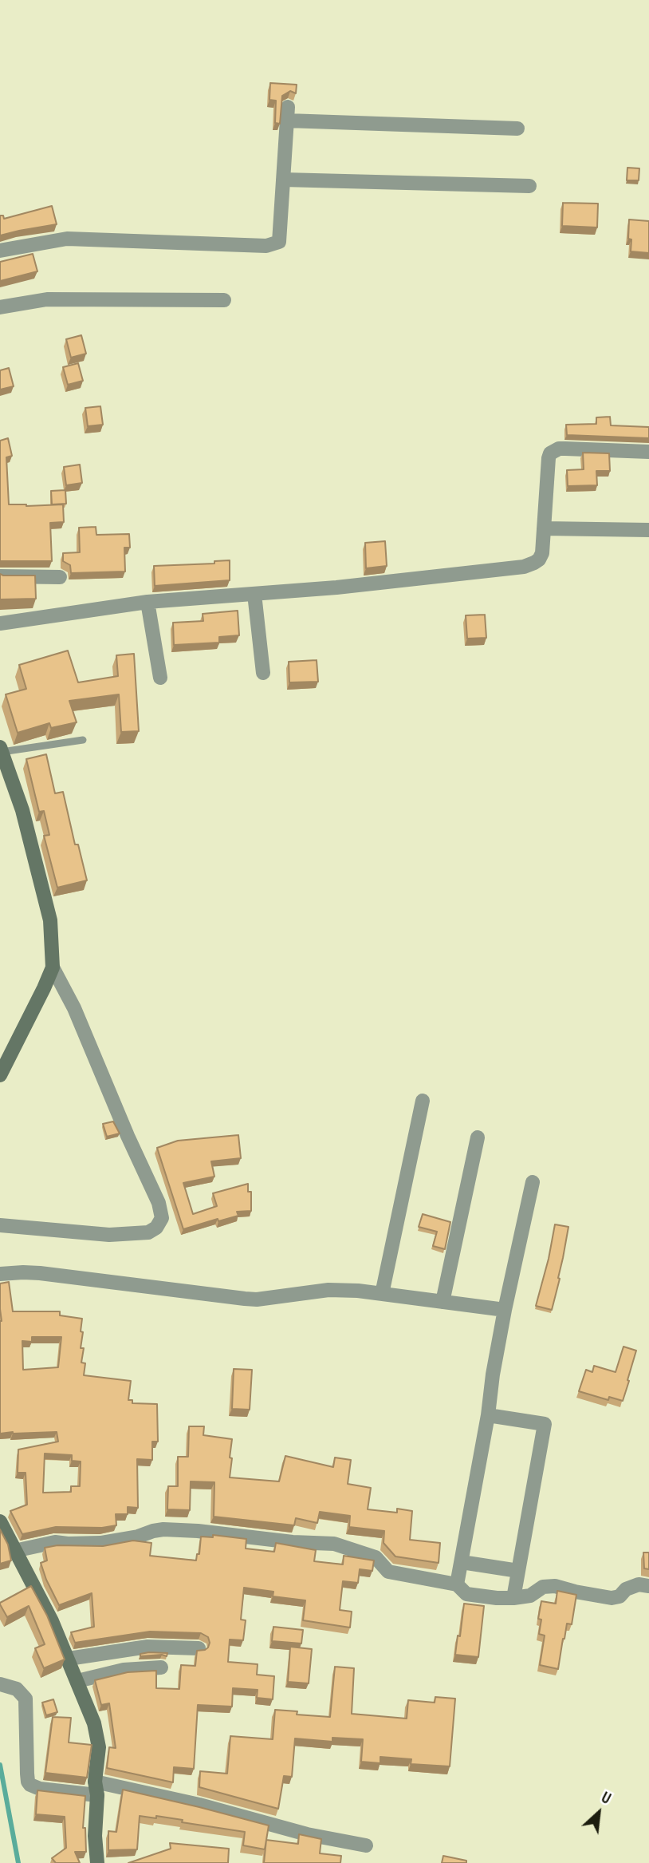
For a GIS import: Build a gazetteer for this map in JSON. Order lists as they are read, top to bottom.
{
  "north": "top right"
}
